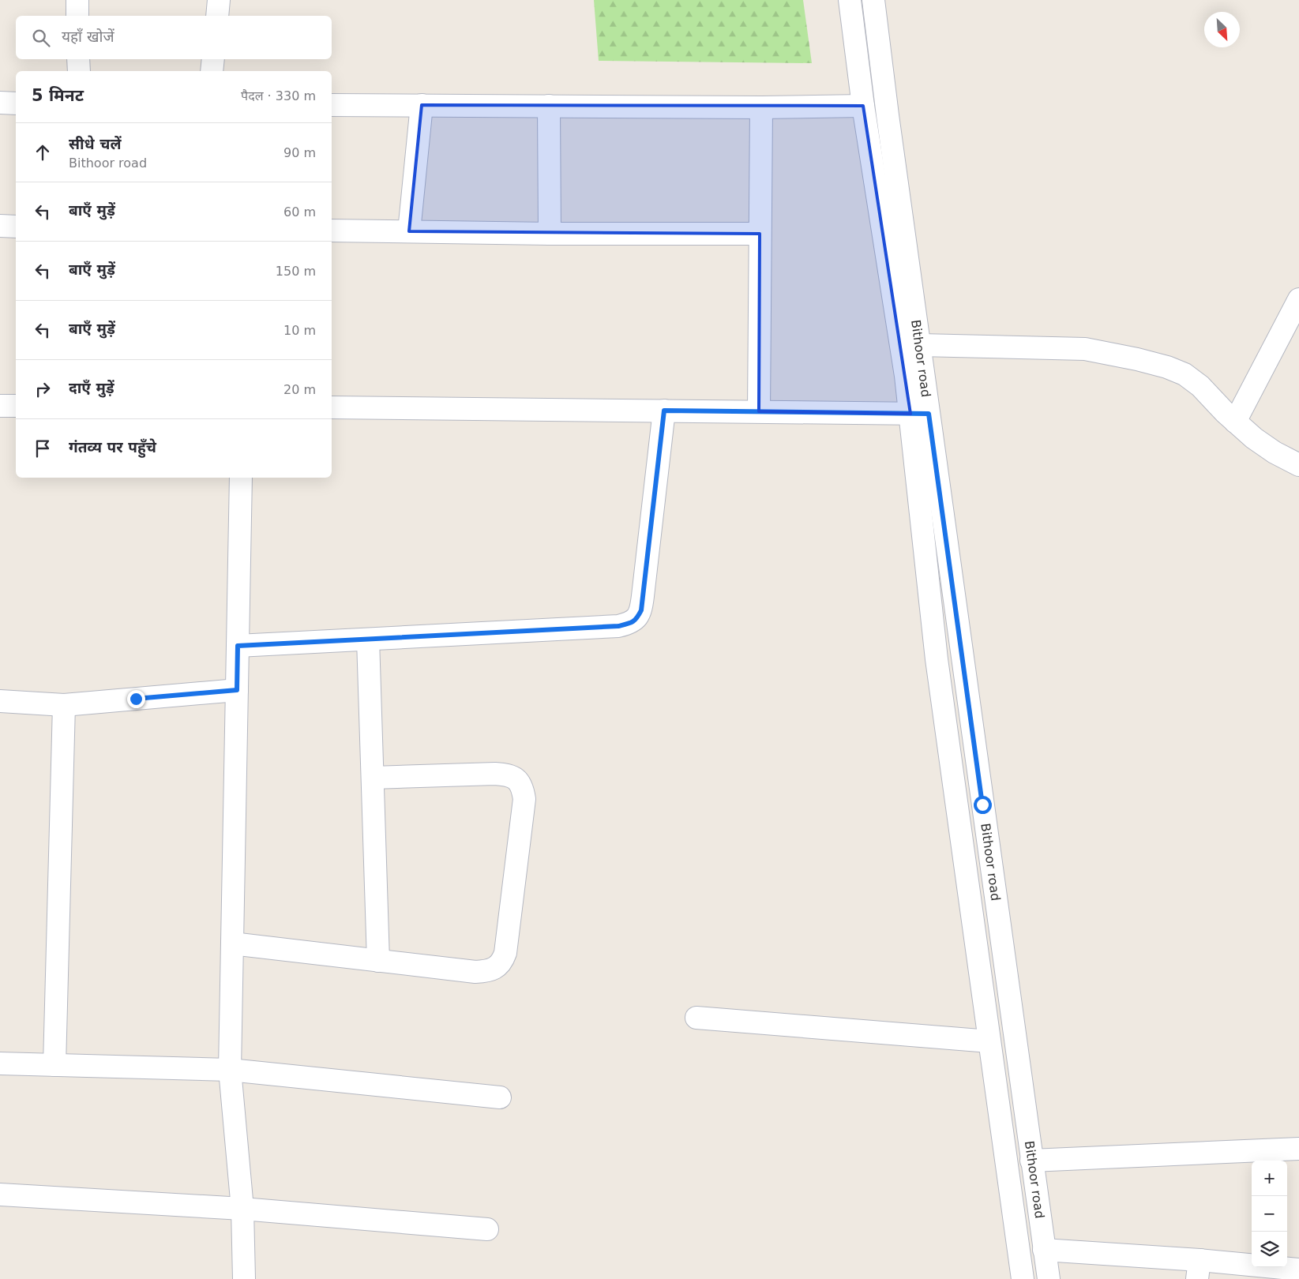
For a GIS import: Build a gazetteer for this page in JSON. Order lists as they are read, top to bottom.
{
  "streets": {
    "street": ["Bithoor road"]
  },
  "north": "bottom right",
  "page": {
    "search": "यहाँ खोजें",
    "heading": ["5 मिनट", "पैदल · 330 m"],
    "list": [
      ["सीधे चलें", "Bithoor road", "90 m"],
      ["बाएँ मुड़ें", "60 m"],
      ["बाएँ मुड़ें", "150 m"],
      ["बाएँ मुड़ें", "10 m"],
      ["दाएँ मुड़ें", "20 m"],
      "गंतव्य पर पहुँचे"
    ],
    "map_buttons": ["+", "−"]
  }
}
